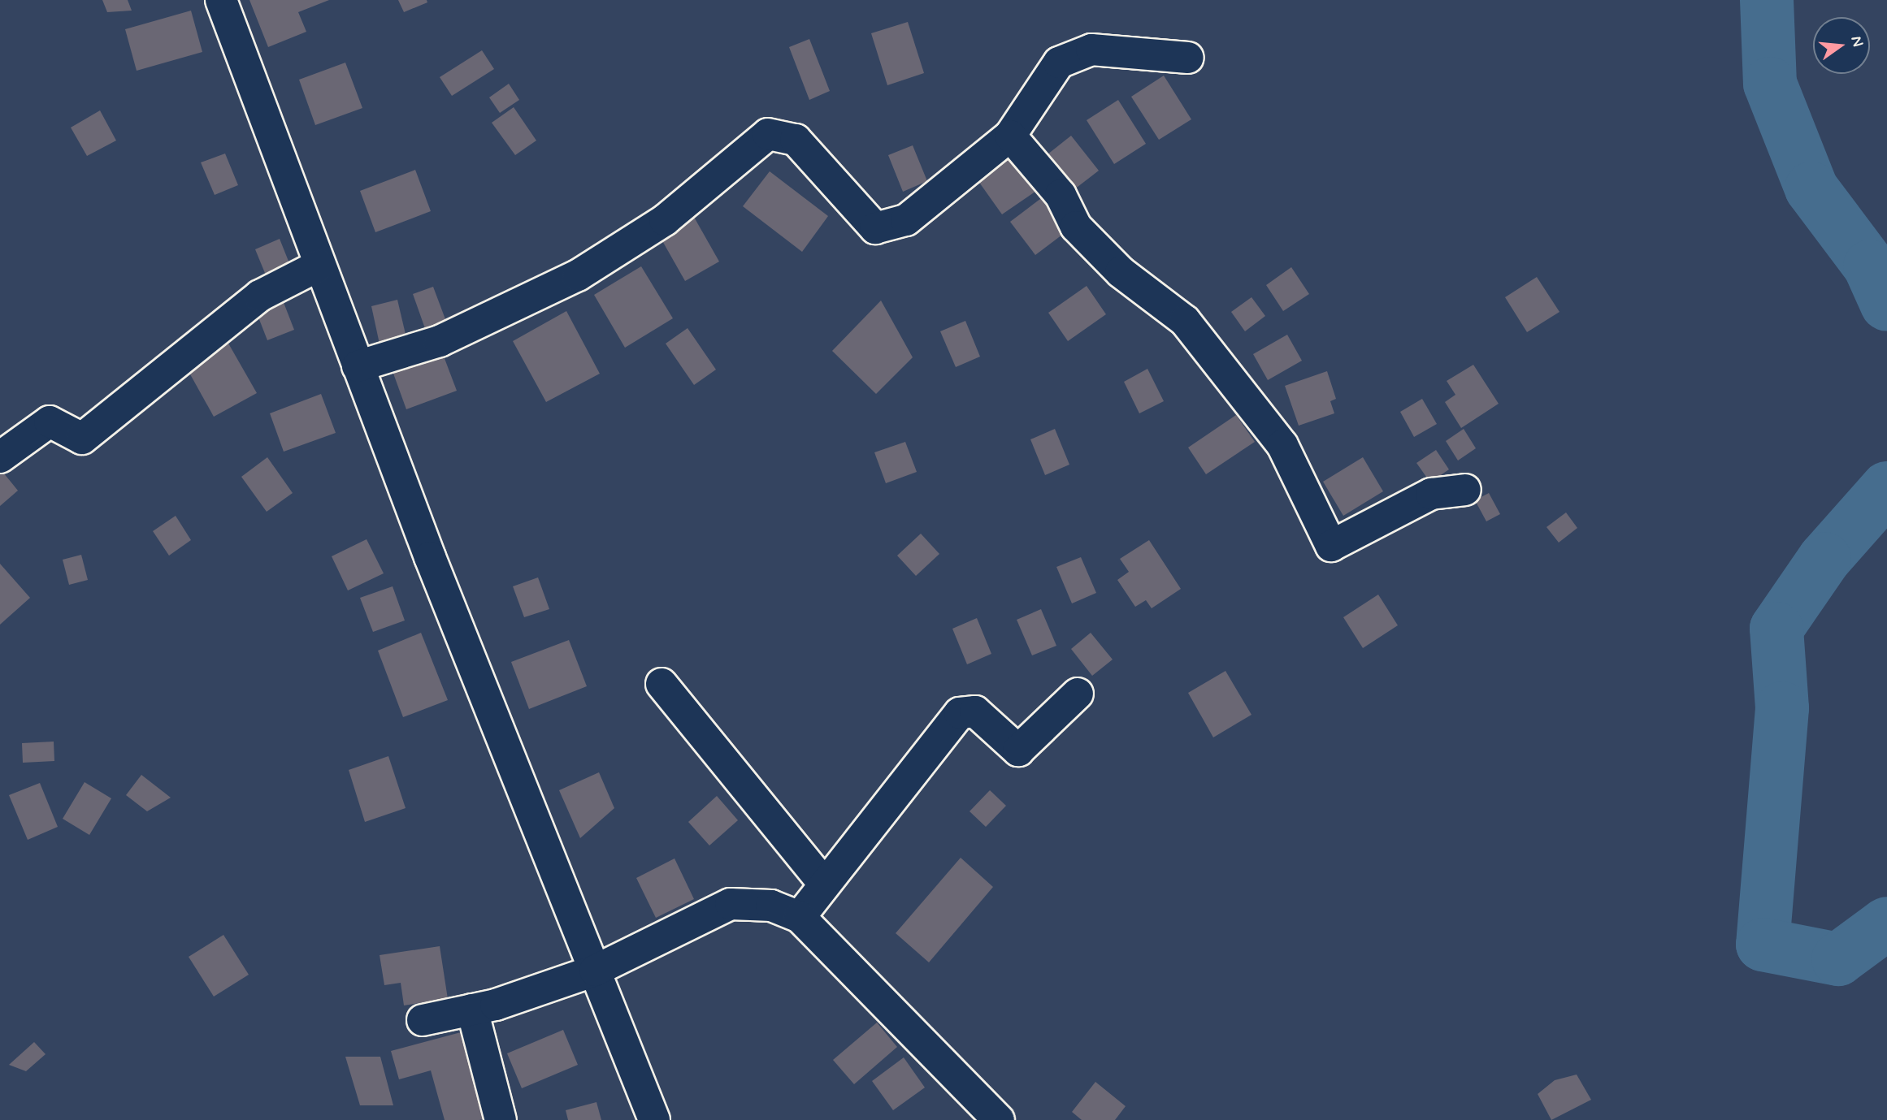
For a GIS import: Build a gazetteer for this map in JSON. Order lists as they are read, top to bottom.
{
  "north": "right"
}
